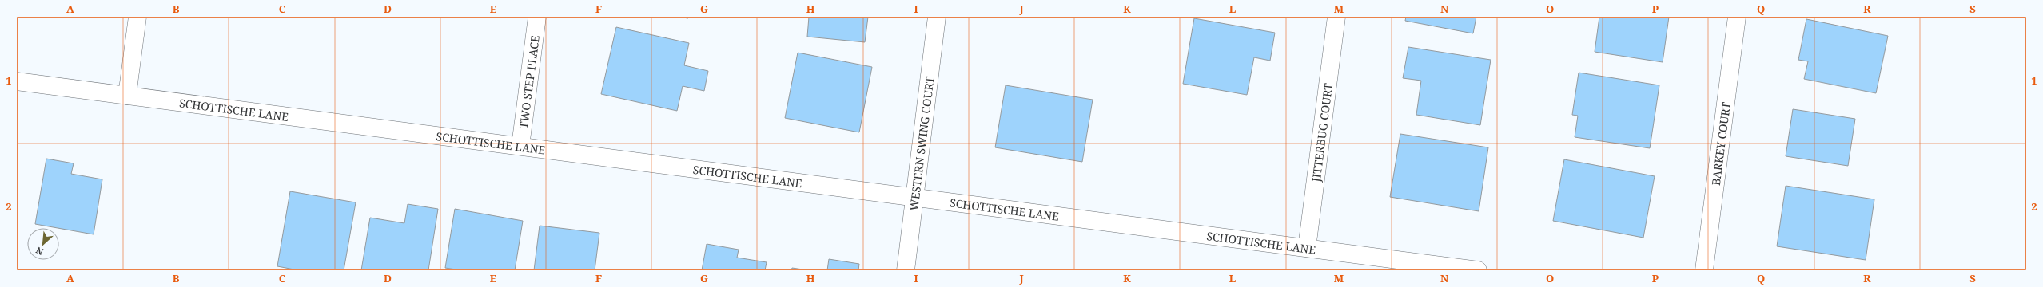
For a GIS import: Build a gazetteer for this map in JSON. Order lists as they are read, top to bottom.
{
  "streets": {
    "street": [
      "TWO STEP PLACE",
      "SCHOTTISCHE LANE",
      "JITTERBUG COURT",
      "WESTERN SWING COURT",
      "BARKEY COURT"
    ]
  },
  "crossings": [
    ["TWO STEP PLACE", "SCHOTTISCHE LANE"],
    ["SCHOTTISCHE LANE", "JITTERBUG COURT"],
    ["SCHOTTISCHE LANE", "WESTERN SWING COURT"]
  ],
  "north": "bottom left",
  "grid": {
    "columns": [
      "A",
      "B",
      "C",
      "D",
      "E",
      "F",
      "G",
      "H",
      "I",
      "J",
      "K",
      "L",
      "M",
      "N",
      "O",
      "P",
      "Q",
      "R",
      "S"
    ],
    "rows": ["1", "2"]
  }
}
